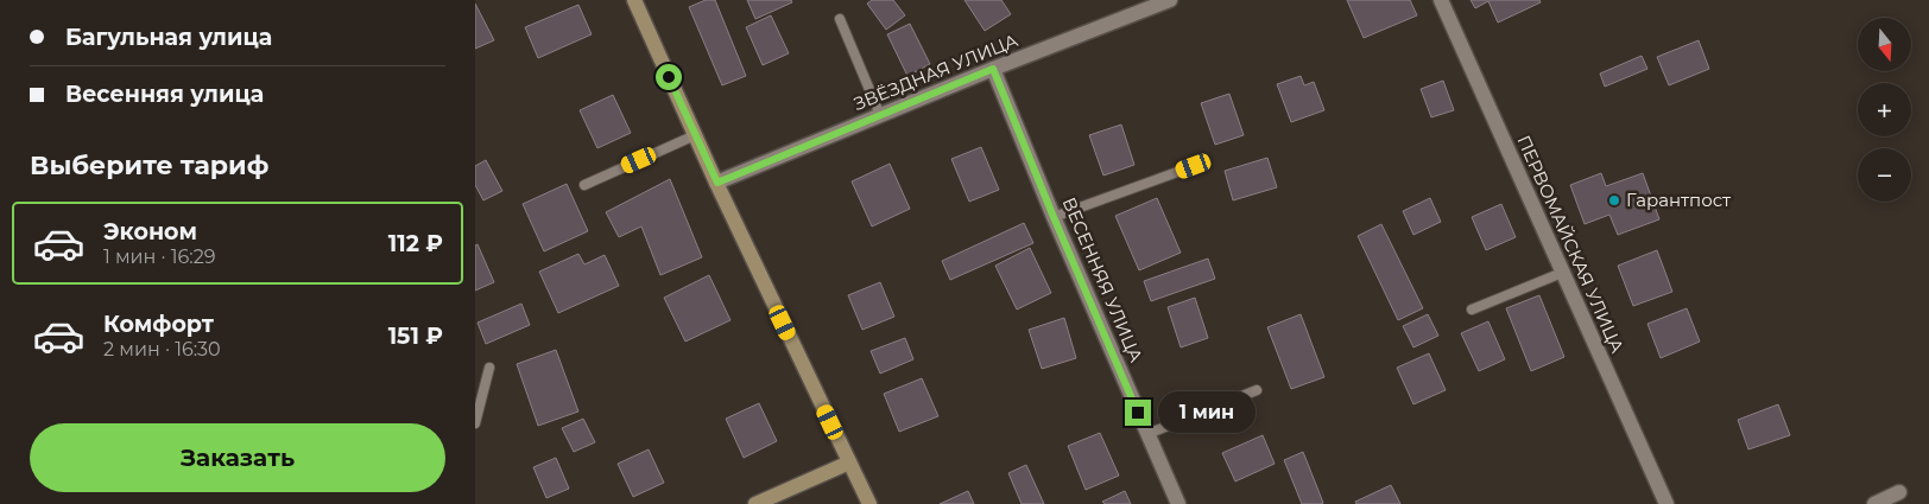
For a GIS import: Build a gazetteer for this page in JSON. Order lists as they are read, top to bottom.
{
  "streets": {
    "street": ["ЗВЁЗДНАЯ УЛИЦА", "ПЕРВОМАЙСКАЯ УЛИЦА", "ВЕСЕННЯЯ УЛИЦА"]
  },
  "crossings": [
    ["ЗВЁЗДНАЯ УЛИЦА", "ВЕСЕННЯЯ УЛИЦА"]
  ],
  "places": ["Гарантпост"],
  "north": "bottom",
  "page": {
    "banner": ["Багульная улица", "Весенняя улица"],
    "map_buttons": ["+", "−"],
    "heading": "Выберите тариф",
    "list": [
      {
        "name": "Эконом",
        "note": "1 мин · 16:29",
        "value": "112 ₽"
      },
      {
        "name": "Комфорт",
        "note": "2 мин · 16:30",
        "value": "151 ₽"
      }
    ],
    "bubble": "1 мин",
    "buttons": "Заказать"
  }
}
